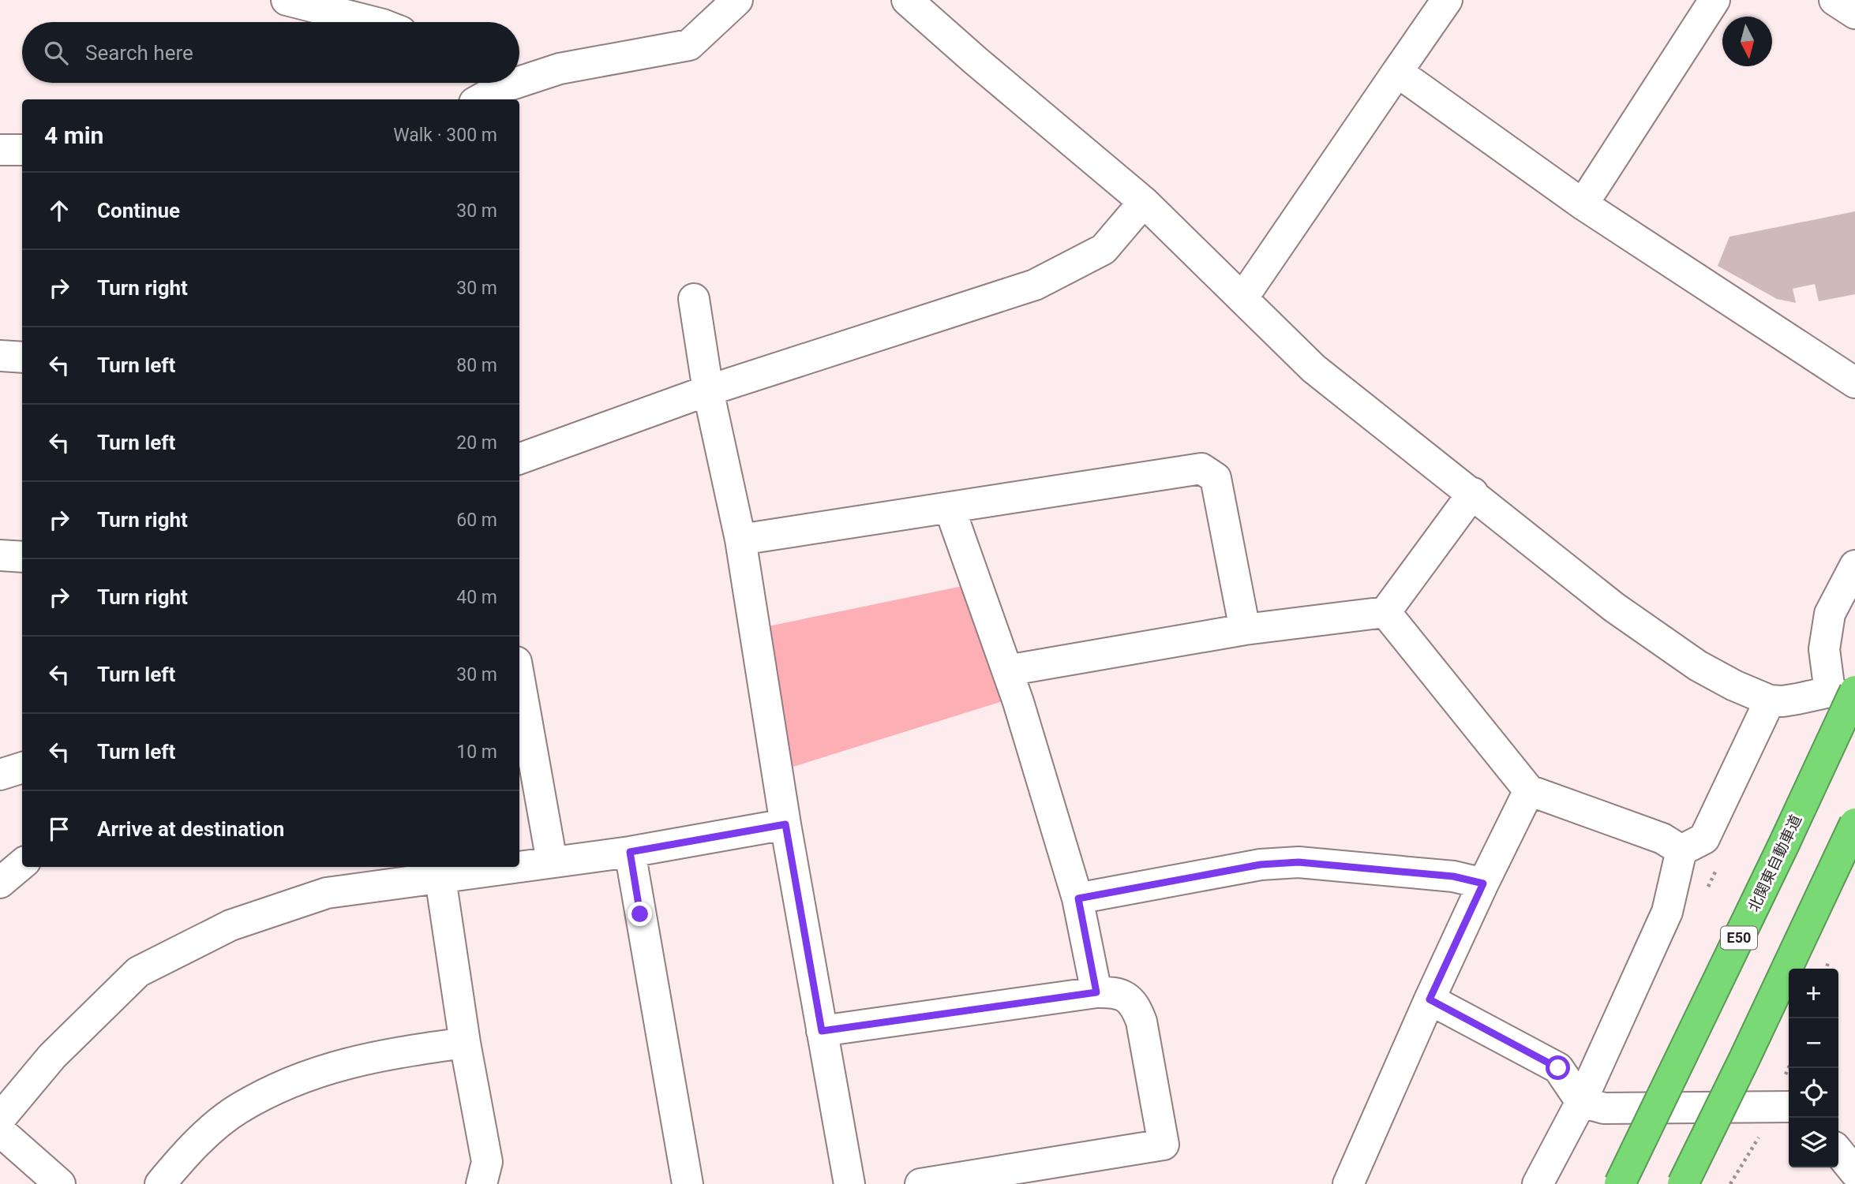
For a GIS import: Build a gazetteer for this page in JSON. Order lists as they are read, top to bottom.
{
  "streets": {
    "highway": ["北関東自動車道", "E50"]
  },
  "north": "bottom",
  "page": {
    "search": "Search here",
    "heading": ["4 min", "Walk · 300 m"],
    "list": [
      ["Continue", "30 m"],
      ["Turn right", "30 m"],
      ["Turn left", "80 m"],
      ["Turn left", "20 m"],
      ["Turn right", "60 m"],
      ["Turn right", "40 m"],
      ["Turn left", "30 m"],
      ["Turn left", "10 m"],
      "Arrive at destination"
    ],
    "map_buttons": ["+", "−"]
  }
}
